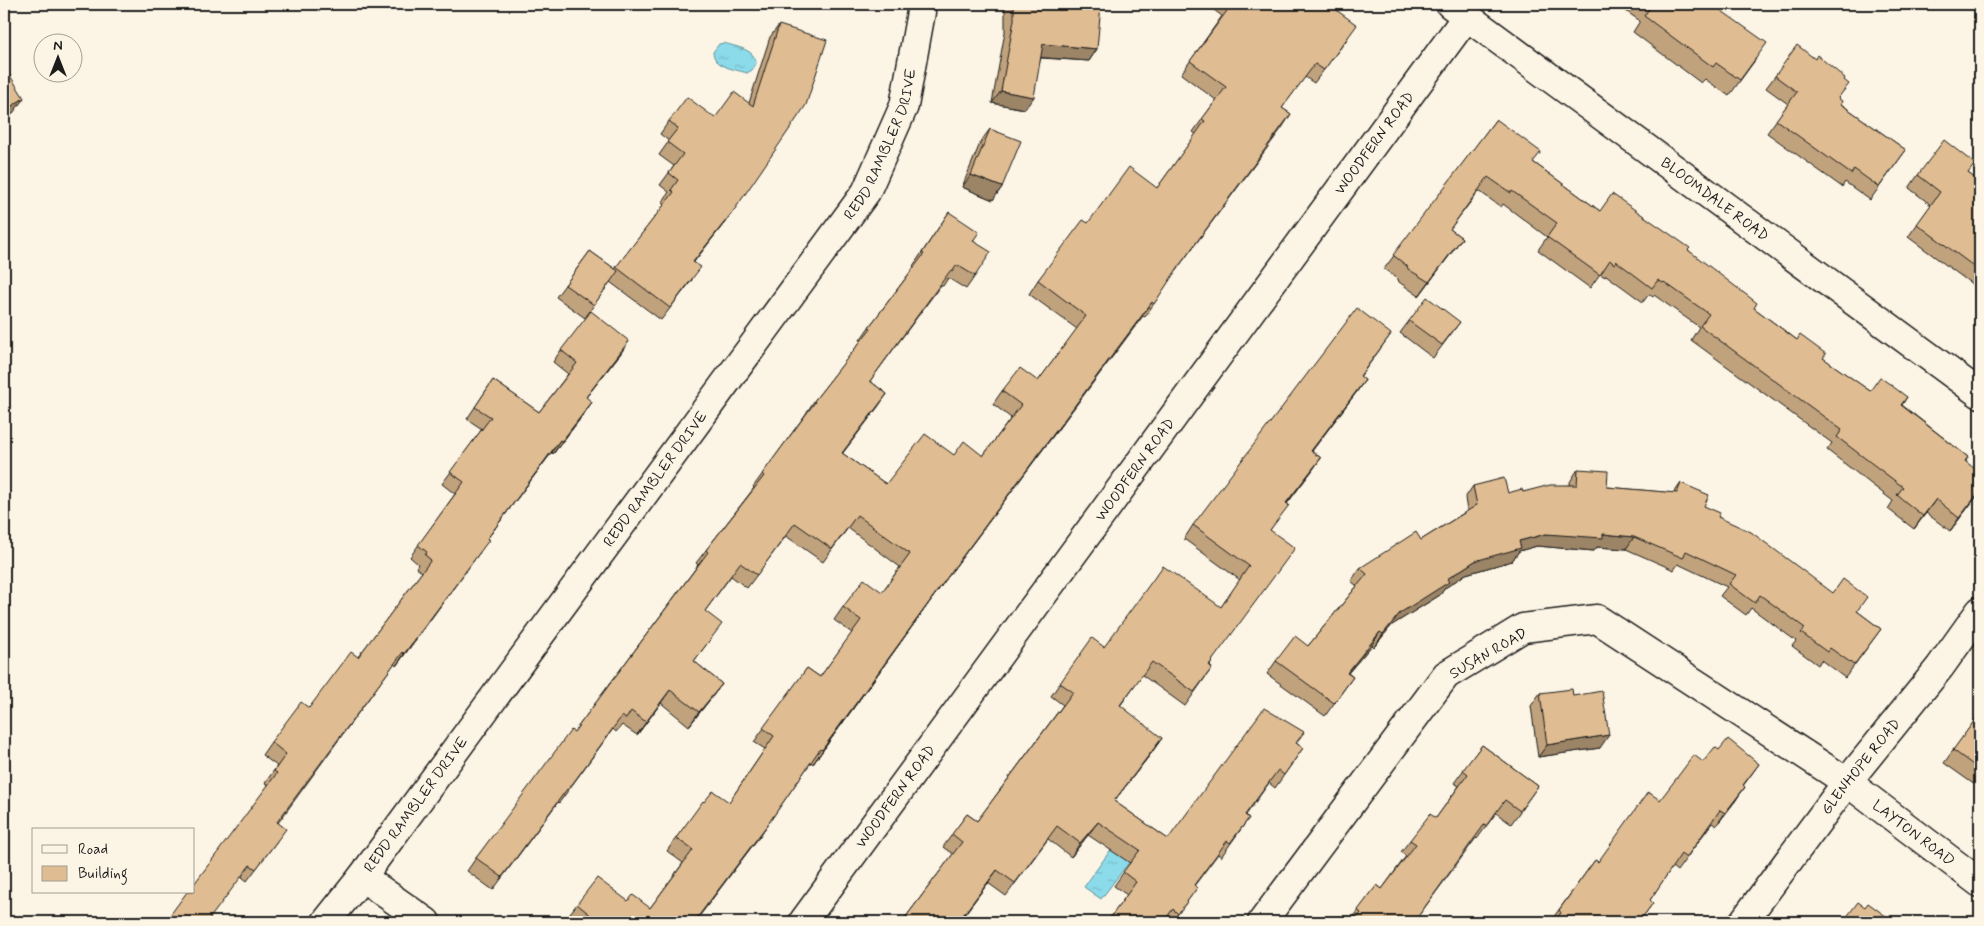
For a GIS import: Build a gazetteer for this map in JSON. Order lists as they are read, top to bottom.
{
  "streets": {
    "street": [
      "REDD RAMBLER DRIVE",
      "WOODFERN ROAD",
      "BLOOMDALE ROAD",
      "SUSAN ROAD",
      "GLENHOPE ROAD",
      "LAYTON ROAD"
    ]
  },
  "crossings": [
    ["WOODFERN ROAD", "BLOOMDALE ROAD"],
    ["SUSAN ROAD", "GLENHOPE ROAD"],
    ["SUSAN ROAD", "LAYTON ROAD"],
    ["GLENHOPE ROAD", "LAYTON ROAD"]
  ],
  "legend": ["Road", "Building"],
  "north": "top"
}
